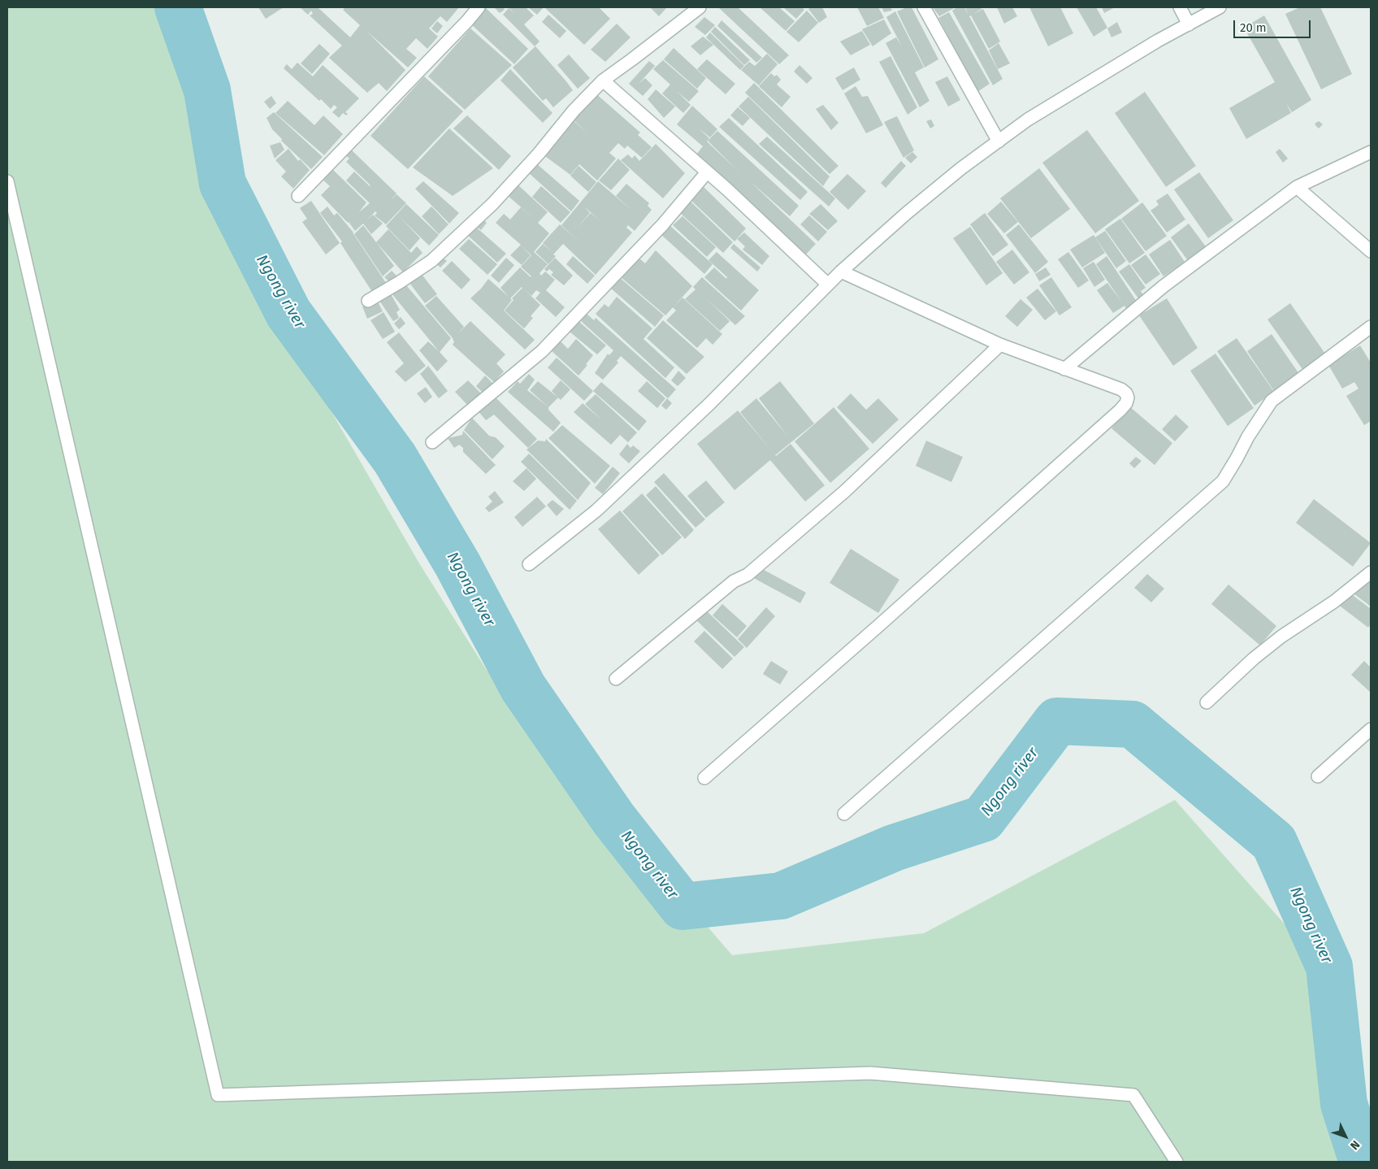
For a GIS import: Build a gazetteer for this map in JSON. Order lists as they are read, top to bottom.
{
  "water": ["Ngong river"],
  "scale_bar": "20 m",
  "north": "bottom right"
}
